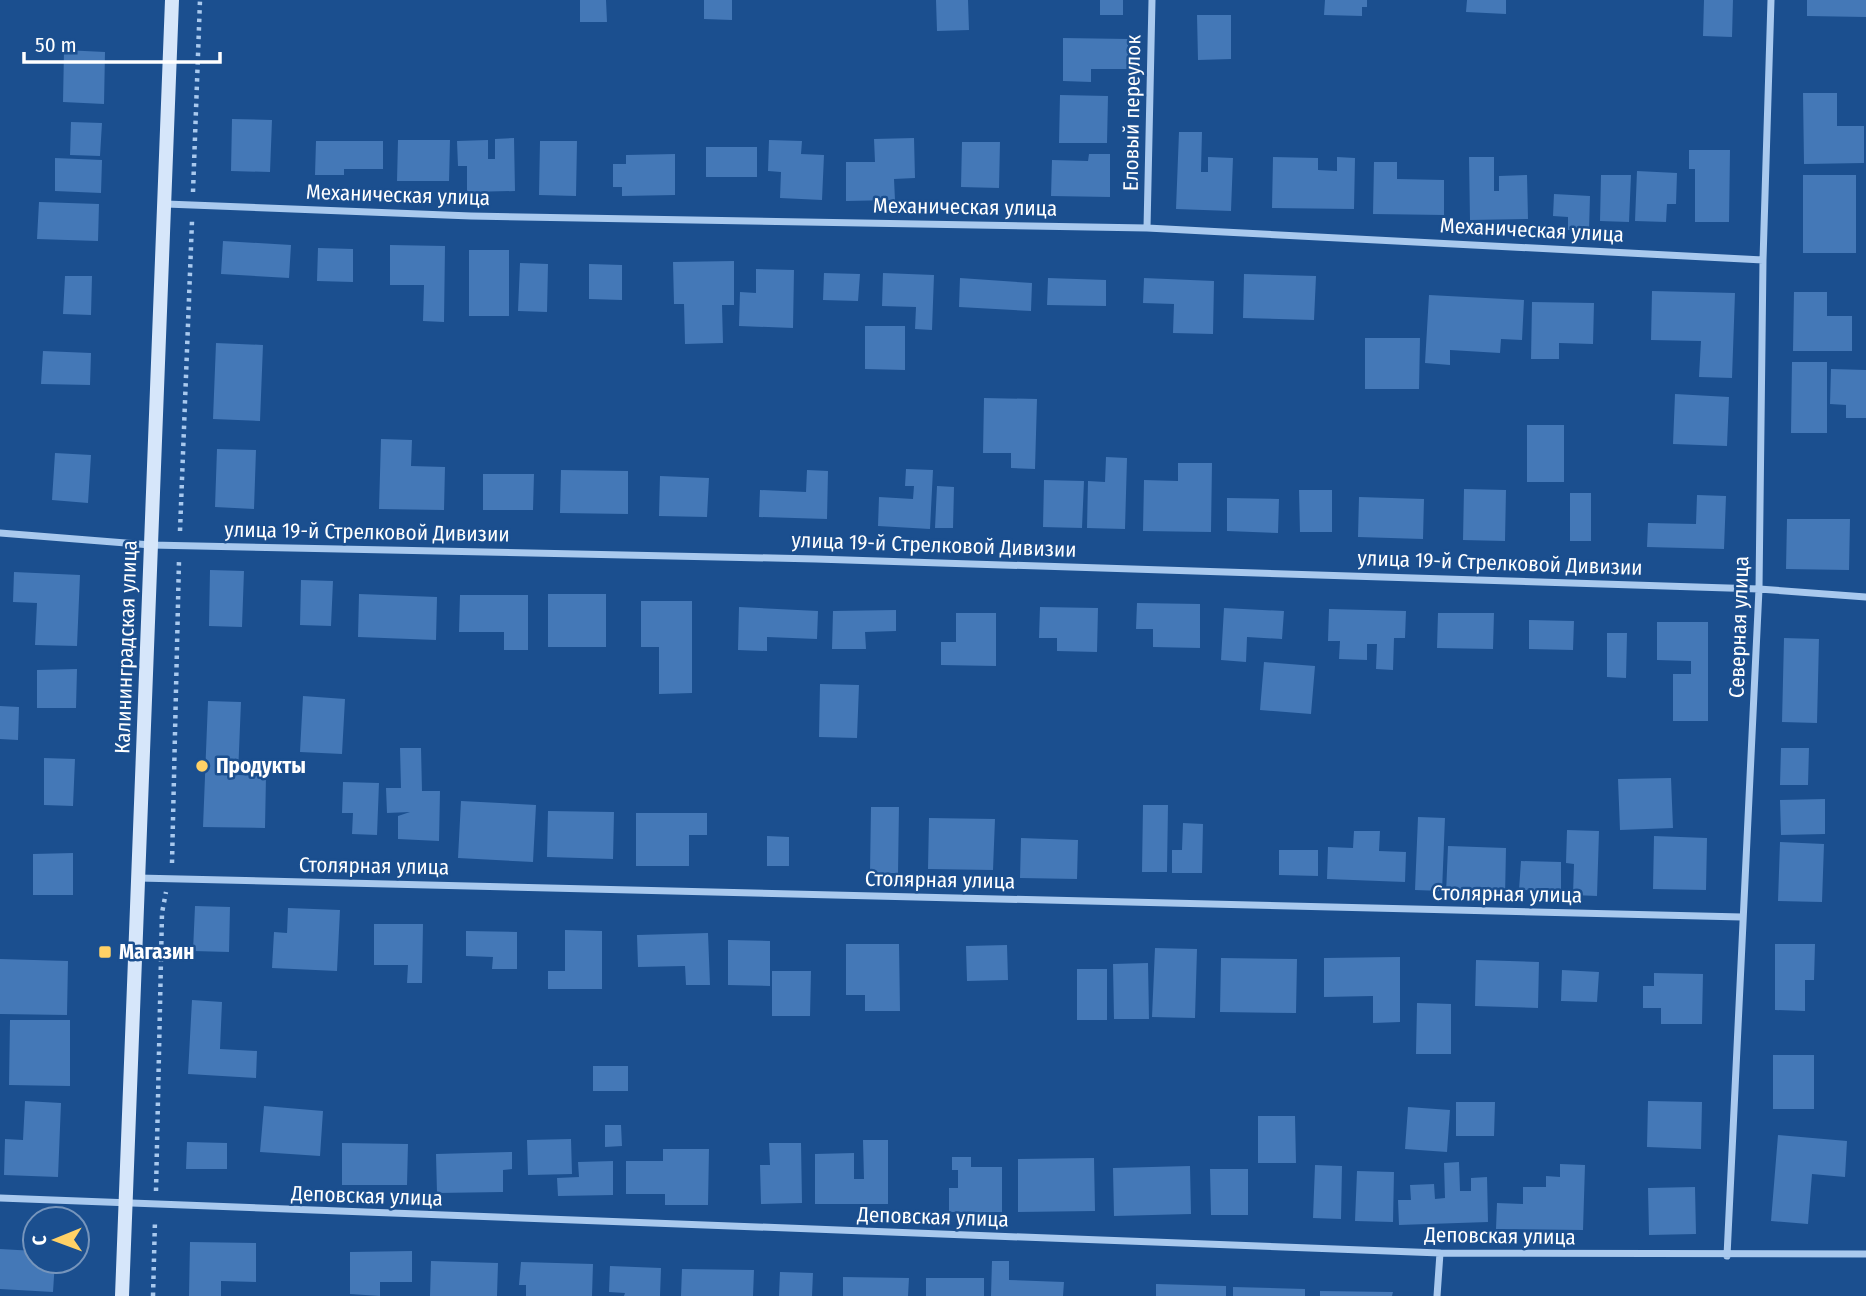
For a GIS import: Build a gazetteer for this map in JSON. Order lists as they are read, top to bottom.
{
  "streets": {
    "main road": ["Калининградская улица"],
    "street": [
      "Еловый переулок",
      "Механическая улица",
      "улица 19-й Стрелковой Дивизии",
      "Северная улица",
      "Столярная улица",
      "Деповская улица"
    ]
  },
  "crossings": [
    ["Еловый переулок", "Механическая улица"],
    ["Механическая улица", "Северная улица"],
    ["Механическая улица", "Калининградская улица"],
    ["улица 19-й Стрелковой Дивизии", "Северная улица"],
    ["улица 19-й Стрелковой Дивизии", "Калининградская улица"],
    ["Северная улица", "Столярная улица"],
    ["Северная улица", "Деповская улица"],
    ["Калининградская улица", "Столярная улица"],
    ["Калининградская улица", "Деповская улица"]
  ],
  "places": {
    "other": ["Продукты"],
    "transit": ["Магазин"]
  },
  "scale_bar": "50 m",
  "north": "left"
}
